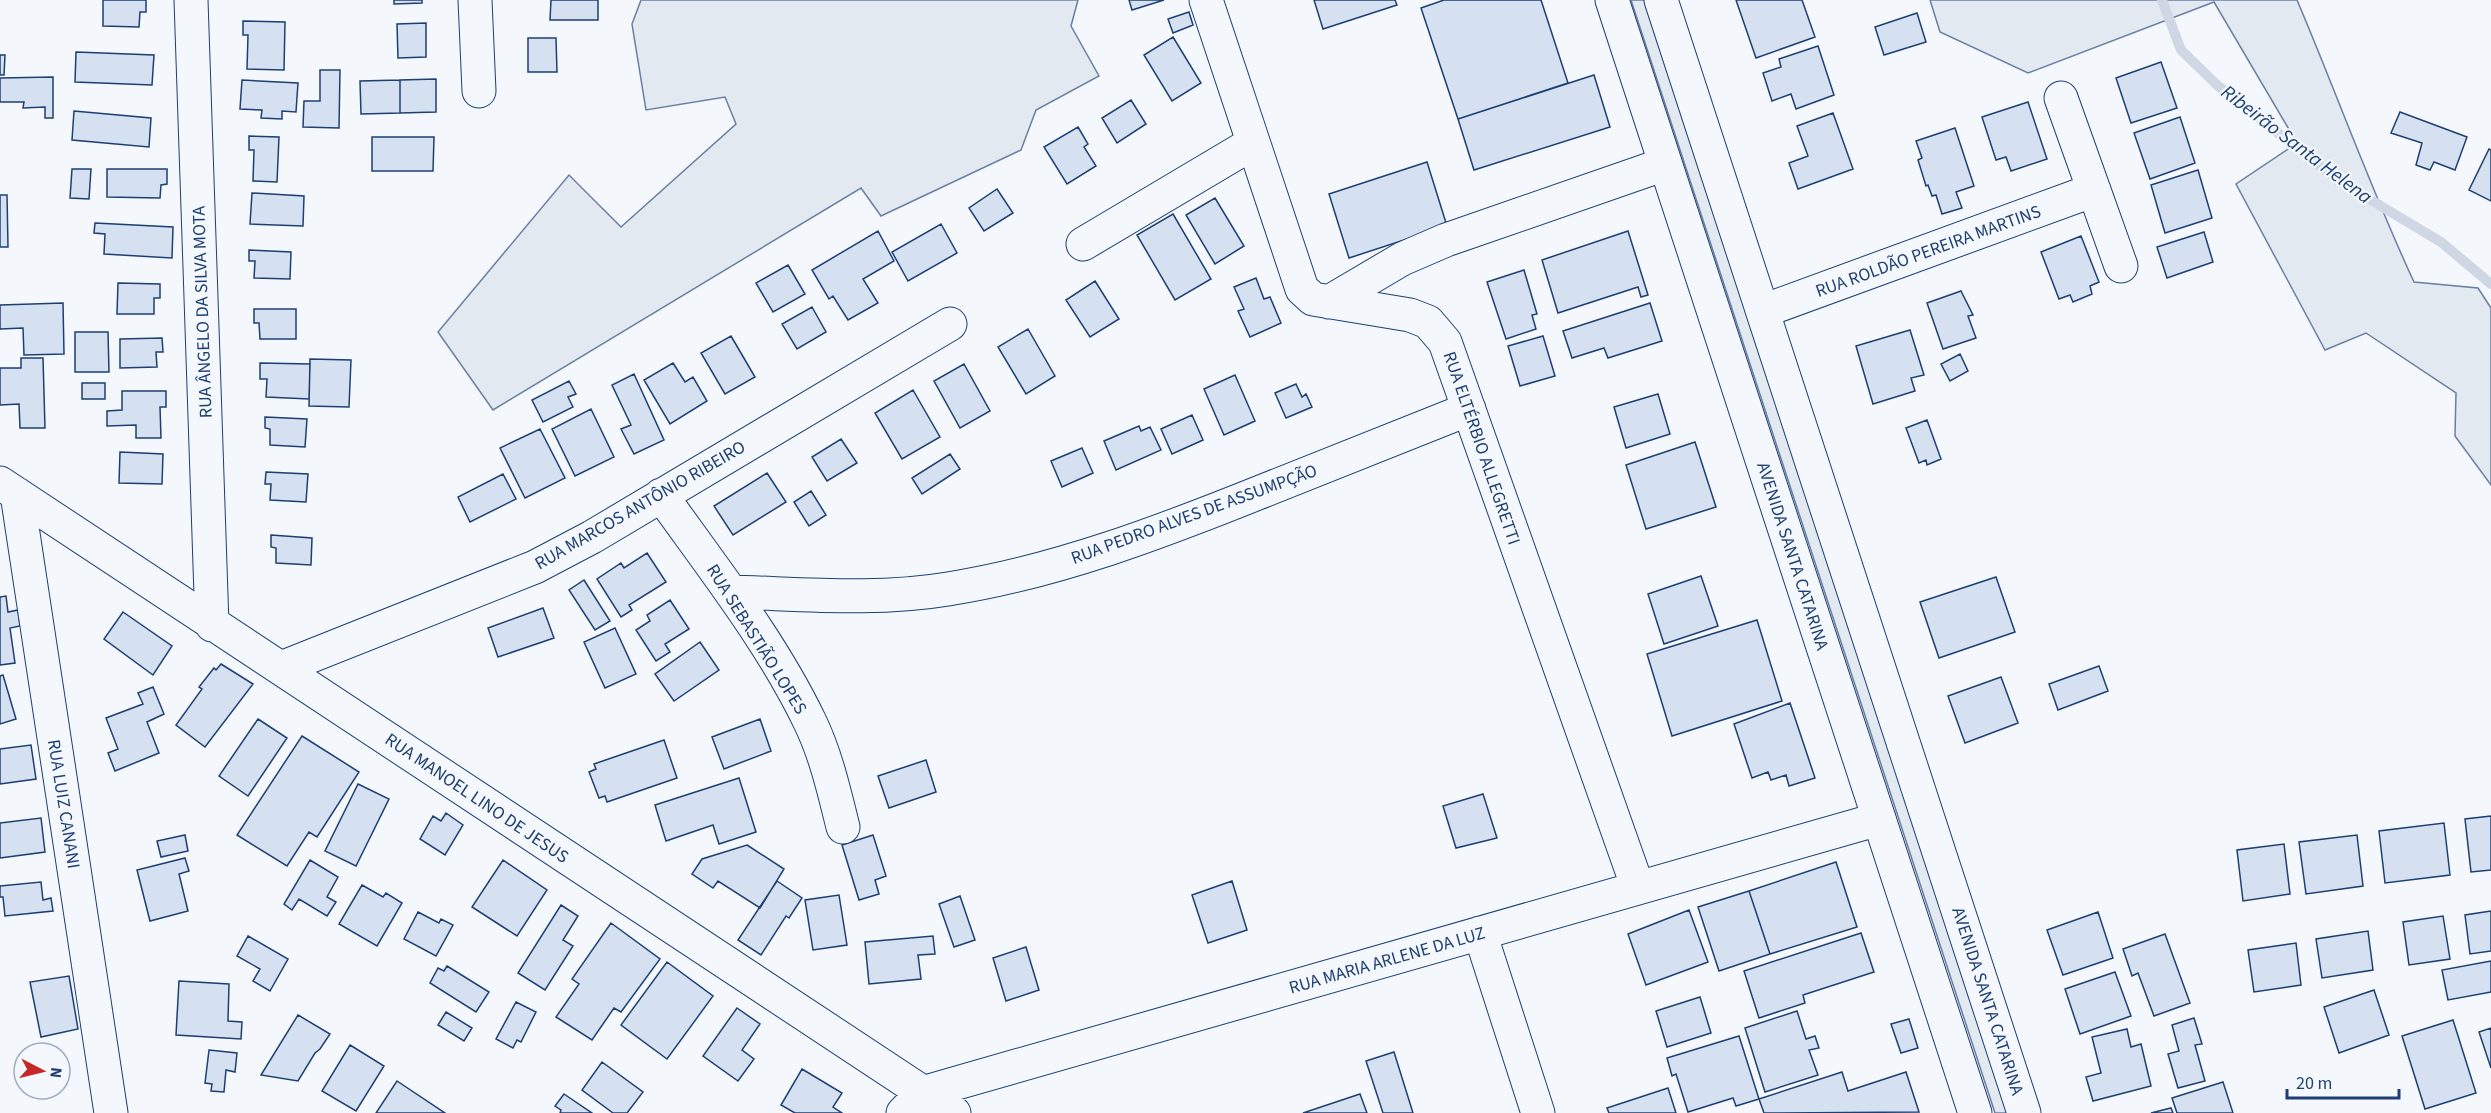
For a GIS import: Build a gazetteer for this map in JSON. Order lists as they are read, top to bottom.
{
  "streets": {
    "street": [
      "RUA ROLDÃO PEREIRA MARTINS",
      "RUA ÂNGELO DA SILVA MOTA",
      "RUA ELTÉRBIO ALLEGRETTI",
      "RUA MARCOS ANTÔNIO RIBEIRO",
      "RUA PEDRO ALVES DE ASSUMPÇÃO",
      "AVENIDA SANTA CATARINA",
      "RUA SEBASTIÃO LOPES",
      "RUA MANOEL LINO DE JESUS",
      "RUA LUIZ CANANI",
      "RUA MARIA ARLENE DA LUZ"
    ]
  },
  "crossings": [
    ["RUA ROLDÃO PEREIRA MARTINS", "AVENIDA SANTA CATARINA"],
    ["RUA ÂNGELO DA SILVA MOTA", "RUA MANOEL LINO DE JESUS"],
    ["RUA ELTÉRBIO ALLEGRETTI", "RUA PEDRO ALVES DE ASSUMPÇÃO"],
    ["RUA ELTÉRBIO ALLEGRETTI", "RUA MARIA ARLENE DA LUZ"],
    ["RUA MARCOS ANTÔNIO RIBEIRO", "RUA SEBASTIÃO LOPES"],
    ["RUA MARCOS ANTÔNIO RIBEIRO", "RUA MANOEL LINO DE JESUS"],
    ["RUA PEDRO ALVES DE ASSUMPÇÃO", "RUA SEBASTIÃO LOPES"],
    ["AVENIDA SANTA CATARINA", "RUA MARIA ARLENE DA LUZ"],
    ["RUA MANOEL LINO DE JESUS", "RUA LUIZ CANANI"],
    ["RUA MANOEL LINO DE JESUS", "RUA MARIA ARLENE DA LUZ"]
  ],
  "water": ["Ribeirão Santa Helena"],
  "scale_bar": "20 m",
  "north": "right"
}
